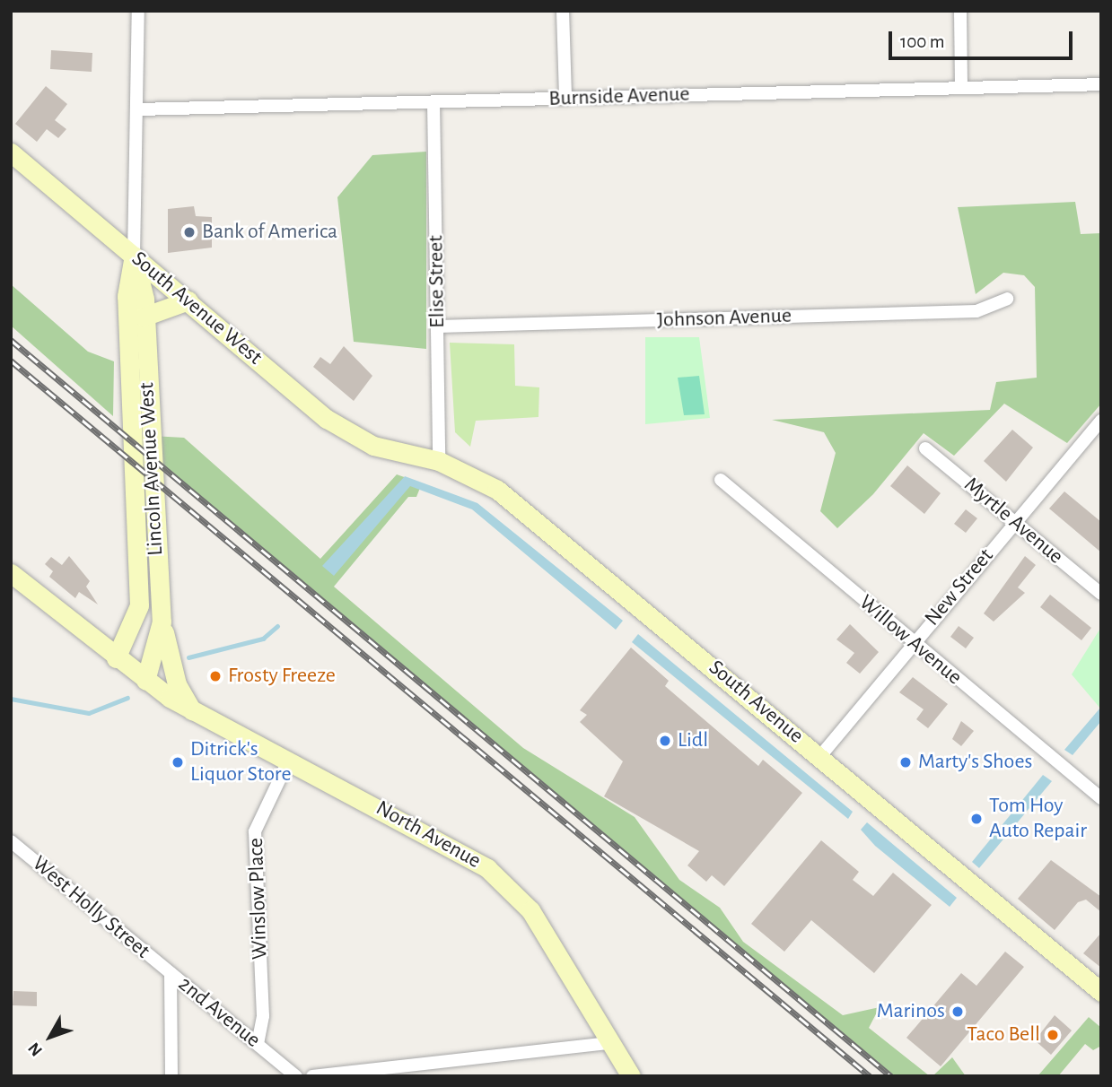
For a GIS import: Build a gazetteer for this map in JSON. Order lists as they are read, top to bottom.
{
  "streets": {
    "main road": [
      "South Avenue West",
      "Lincoln Avenue West",
      "South Avenue",
      "North Avenue"
    ],
    "street": [
      "Burnside Avenue",
      "Elise Street",
      "Johnson Avenue",
      "Myrtle Avenue",
      "New Street",
      "Willow Avenue",
      "Winslow Place",
      "West Holly Street",
      "2nd Avenue"
    ]
  },
  "crossings": [
    ["Burnside Avenue", "Elise Street"],
    ["Burnside Avenue", "Lincoln Avenue West"],
    ["Elise Street", "Johnson Avenue"],
    ["Elise Street", "South Avenue"],
    ["South Avenue West", "Lincoln Avenue West"],
    ["South Avenue West", "South Avenue"],
    ["Lincoln Avenue West", "North Avenue"],
    ["Myrtle Avenue", "New Street"],
    ["New Street", "Willow Avenue"],
    ["New Street", "South Avenue"],
    ["North Avenue", "Winslow Place"],
    ["Winslow Place", "2nd Avenue"],
    ["West Holly Street", "2nd Avenue"]
  ],
  "places": [
    "Bank of America",
    "Frosty Freeze",
    "Lidl",
    "Ditrick's Liquor Store",
    "Marty's Shoes",
    "Tom Hoy Auto Repair",
    "Marinos",
    "Taco Bell"
  ],
  "scale_bar": "100 m",
  "north": "bottom left"
}
